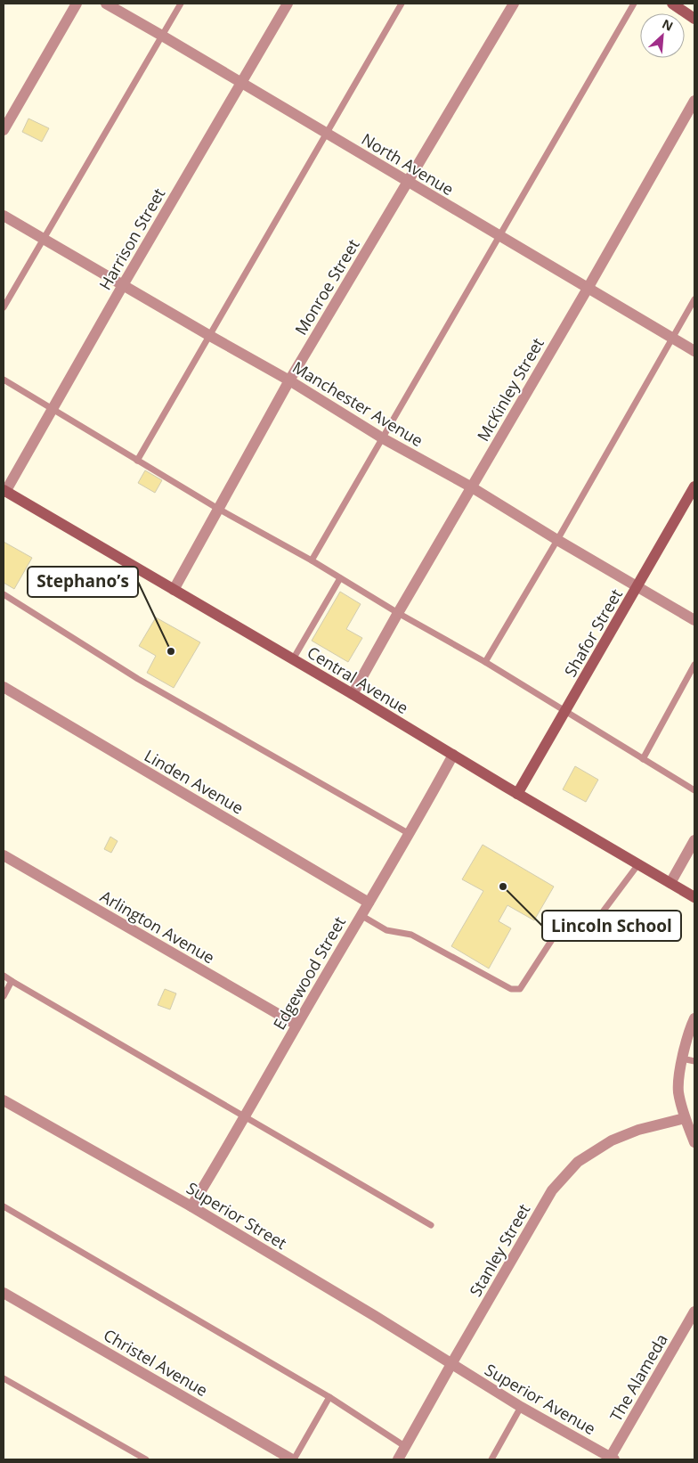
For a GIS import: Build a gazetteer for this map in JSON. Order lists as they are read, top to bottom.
{
  "streets": {
    "street": [
      "North Avenue",
      "Harrison Street",
      "Monroe Street",
      "McKinley Street",
      "Manchester Avenue",
      "Shafor Street",
      "Central Avenue",
      "Linden Avenue",
      "Arlington Avenue",
      "Edgewood Street",
      "Superior Street",
      "Stanley Street",
      "Christel Avenue",
      "The Alameda",
      "Superior Avenue"
    ]
  },
  "crossings": [
    ["North Avenue", "Harrison Street"],
    ["North Avenue", "Monroe Street"],
    ["North Avenue", "McKinley Street"],
    ["Harrison Street", "Manchester Avenue"],
    ["Harrison Street", "Central Avenue"],
    ["Monroe Street", "Manchester Avenue"],
    ["Monroe Street", "Central Avenue"],
    ["McKinley Street", "Manchester Avenue"],
    ["McKinley Street", "Central Avenue"],
    ["Manchester Avenue", "Shafor Street"],
    ["Shafor Street", "Central Avenue"],
    ["Central Avenue", "Edgewood Street"],
    ["Linden Avenue", "Edgewood Street"],
    ["Arlington Avenue", "Edgewood Street"],
    ["Edgewood Street", "Superior Street"],
    ["Superior Street", "Stanley Street"],
    ["Superior Street", "Superior Avenue"],
    ["Stanley Street", "Superior Avenue"],
    ["The Alameda", "Superior Avenue"]
  ],
  "places": ["Stephano’s", "Lincoln School"],
  "north": "top right"
}
